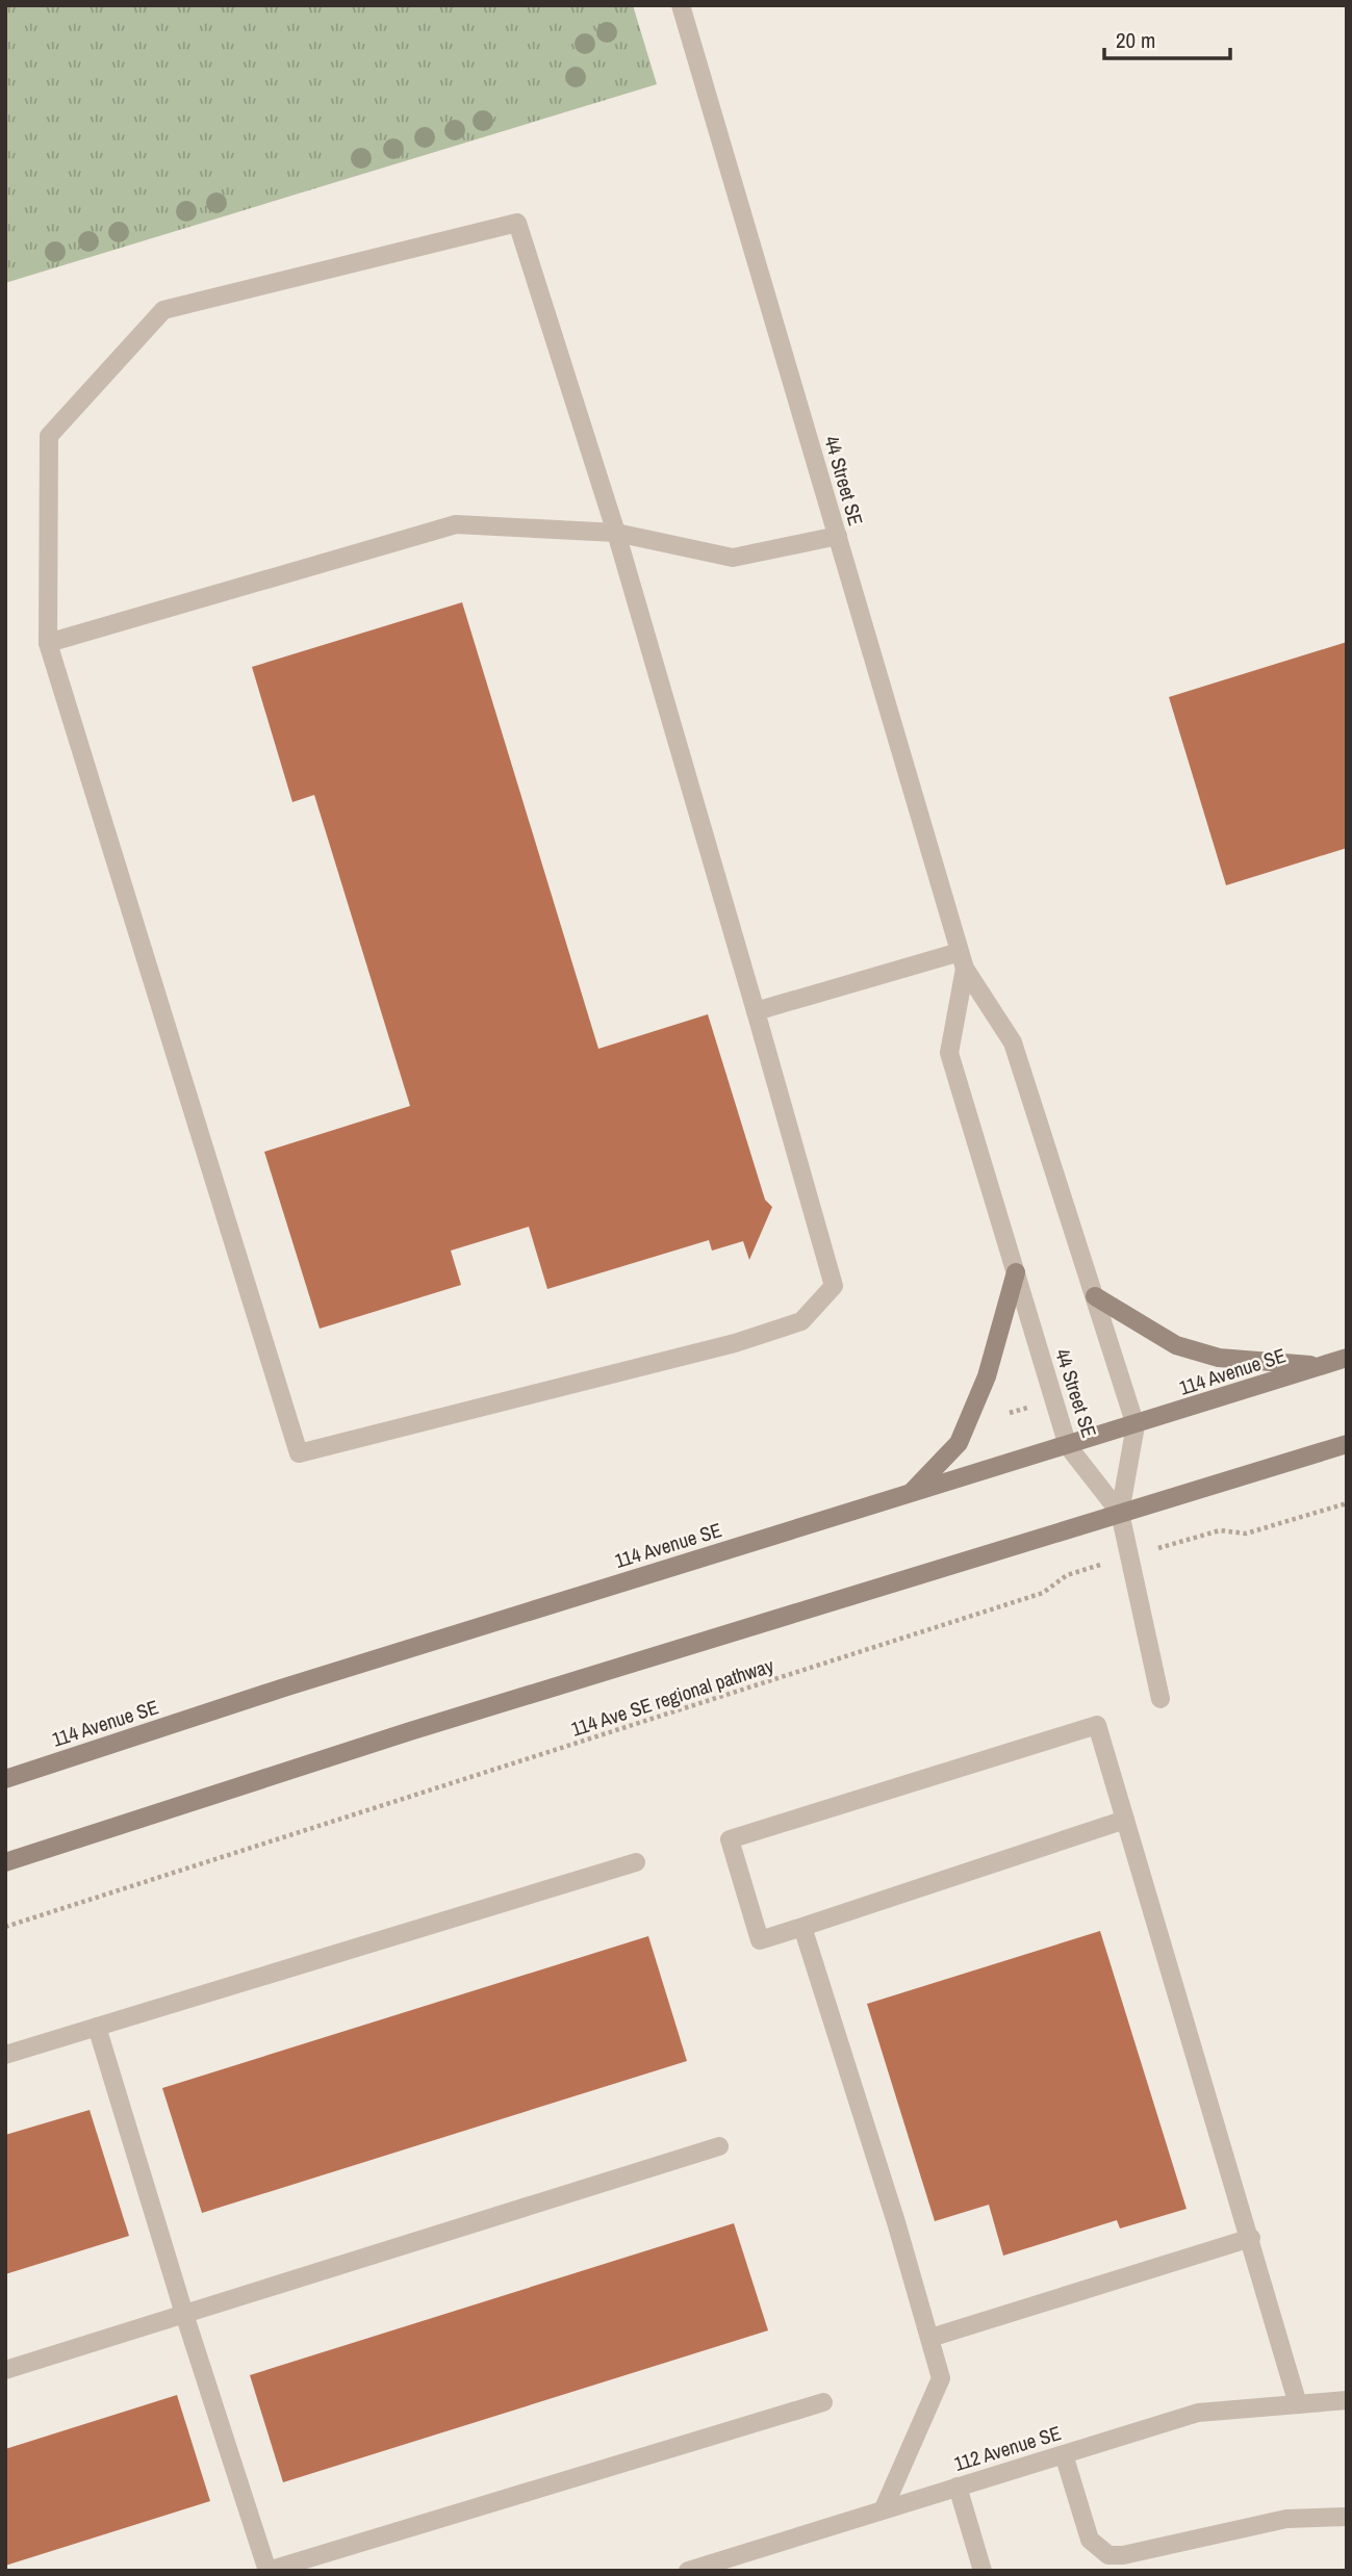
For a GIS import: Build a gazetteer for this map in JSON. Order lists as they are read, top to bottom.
{
  "streets": {
    "main road": ["114 Avenue SE"],
    "street": ["44 Street SE", "112 Avenue SE"],
    "path": ["114 Ave SE regional pathway"]
  },
  "crossings": [
    ["44 Street SE", "114 Avenue SE"]
  ],
  "scale_bar": "20 m"
}
